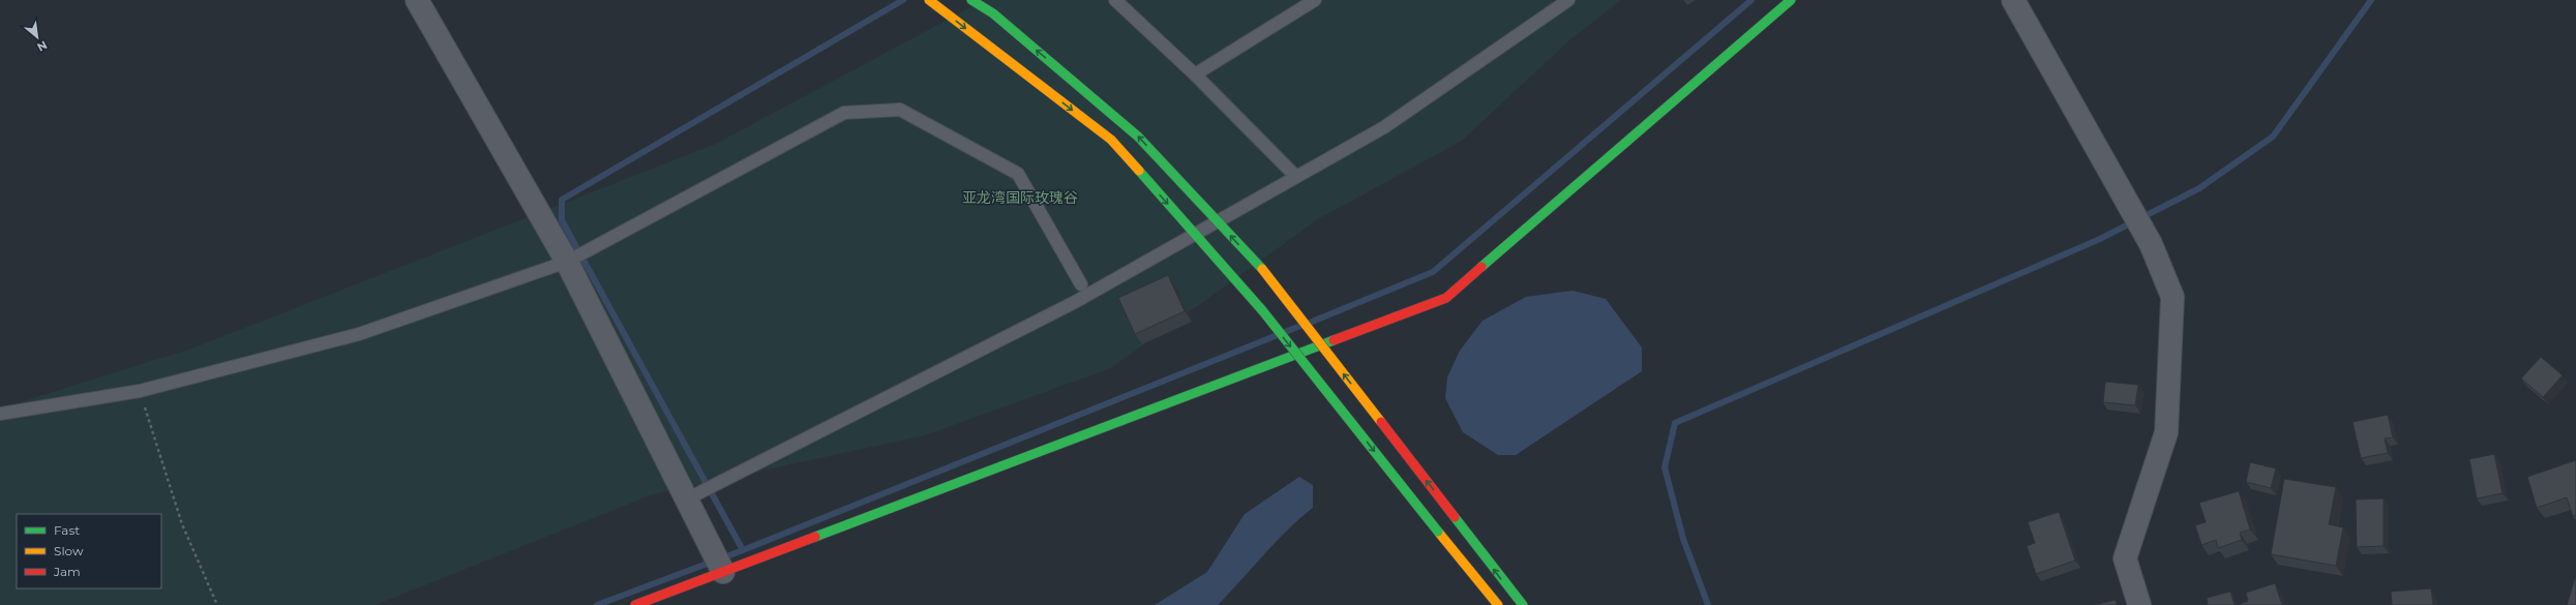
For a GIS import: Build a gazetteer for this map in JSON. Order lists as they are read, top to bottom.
{
  "parks": ["亚龙湾国际玫瑰谷"],
  "legend": ["Fast", "Slow", "Jam"],
  "north": "bottom right"
}
